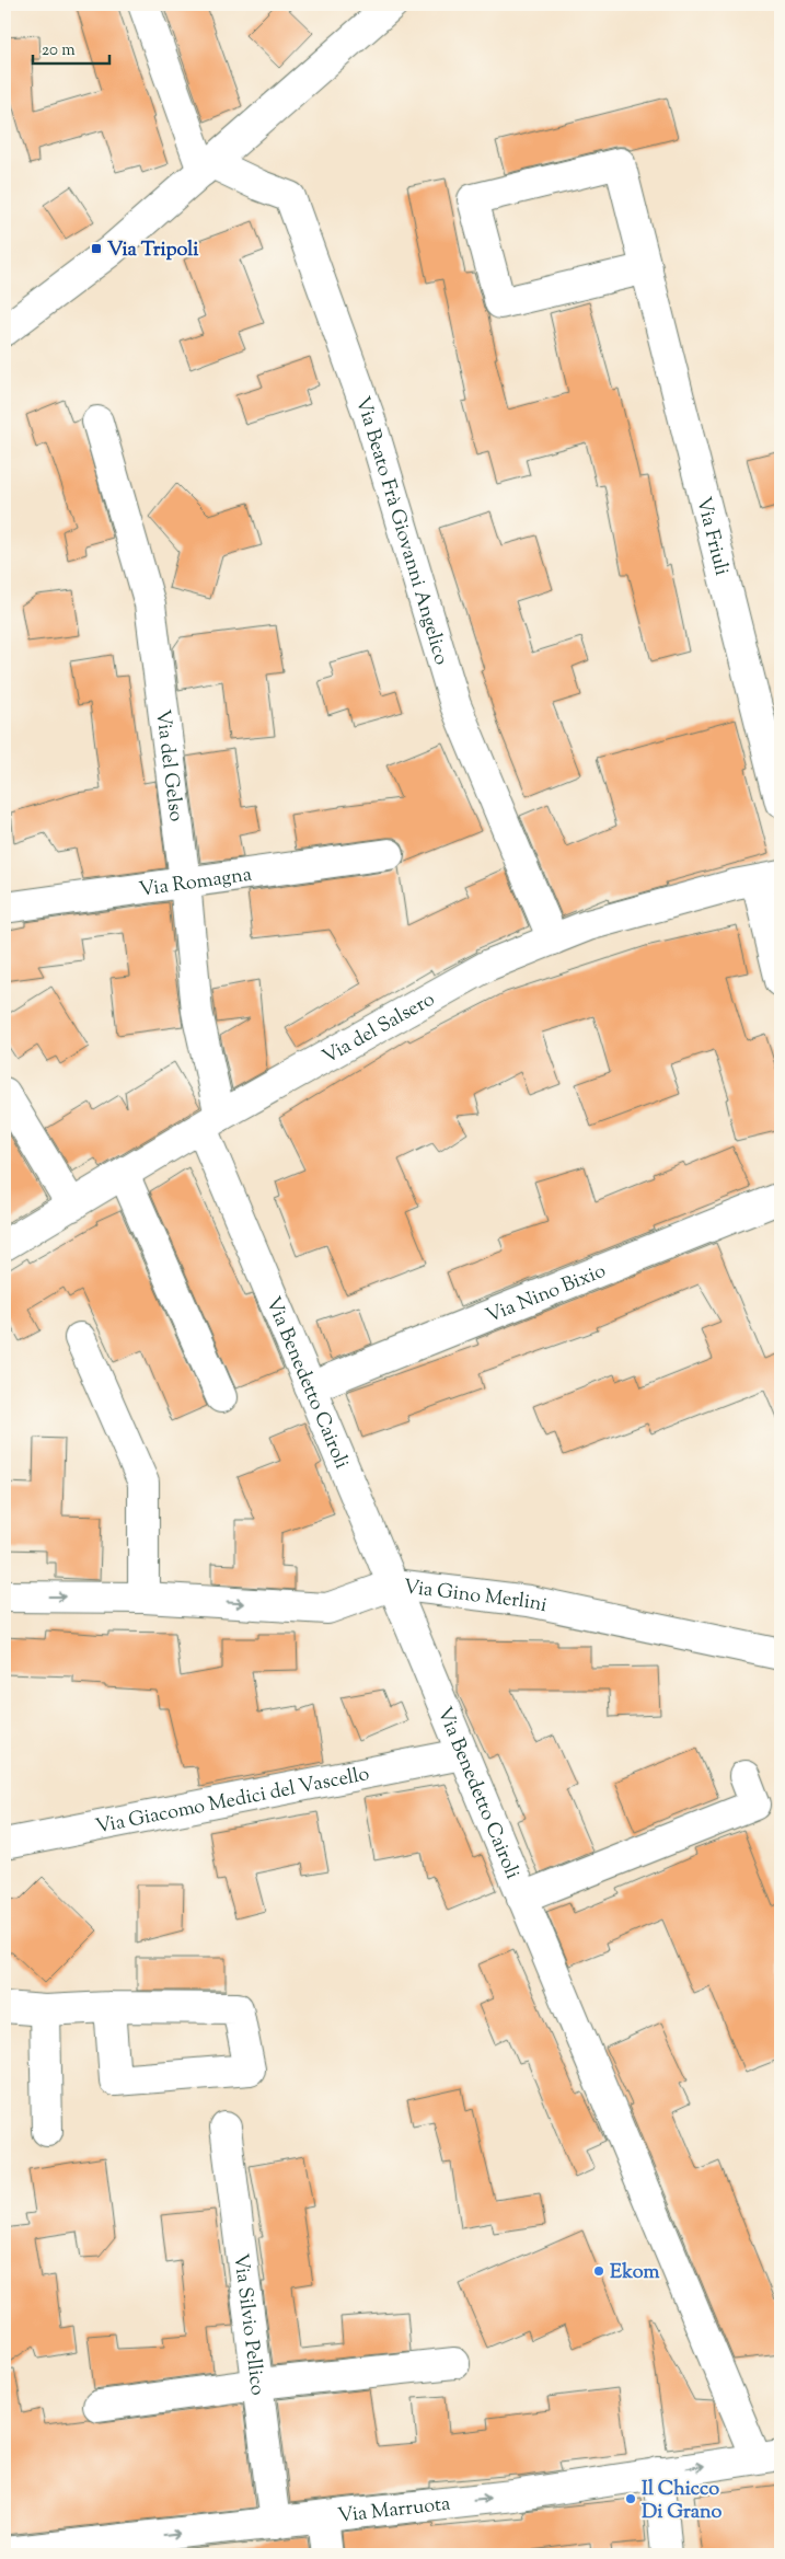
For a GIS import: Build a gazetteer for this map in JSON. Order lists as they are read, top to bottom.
{
  "streets": {
    "street": [
      "Via Beato Frà Giovanni Angelico",
      "Via Friuli",
      "Via del Gelso",
      "Via Romagna",
      "Via del Salsero",
      "Via Nino Bixio",
      "Via Benedetto Cairoli",
      "Via Gino Merlini",
      "Via Giacomo Medici del Vascello",
      "Via Silvio Pellico",
      "Via Marruota"
    ]
  },
  "crossings": [
    ["Via Beato Frà Giovanni Angelico", "Via del Salsero"],
    ["Via del Gelso", "Via Romagna"],
    ["Via del Gelso", "Via del Salsero"],
    ["Via del Gelso", "Via Benedetto Cairoli"],
    ["Via del Salsero", "Via Benedetto Cairoli"],
    ["Via Nino Bixio", "Via Benedetto Cairoli"],
    ["Via Benedetto Cairoli", "Via Gino Merlini"],
    ["Via Benedetto Cairoli", "Via Giacomo Medici del Vascello"],
    ["Via Benedetto Cairoli", "Via Marruota"],
    ["Via Silvio Pellico", "Via Marruota"]
  ],
  "one_way": ["Via Gino Merlini"],
  "places": {
    "transit": ["Via Tripoli"],
    "other": ["Ekom", "Il Chicco Di Grano"]
  },
  "scale_bar": "20 m"
}
